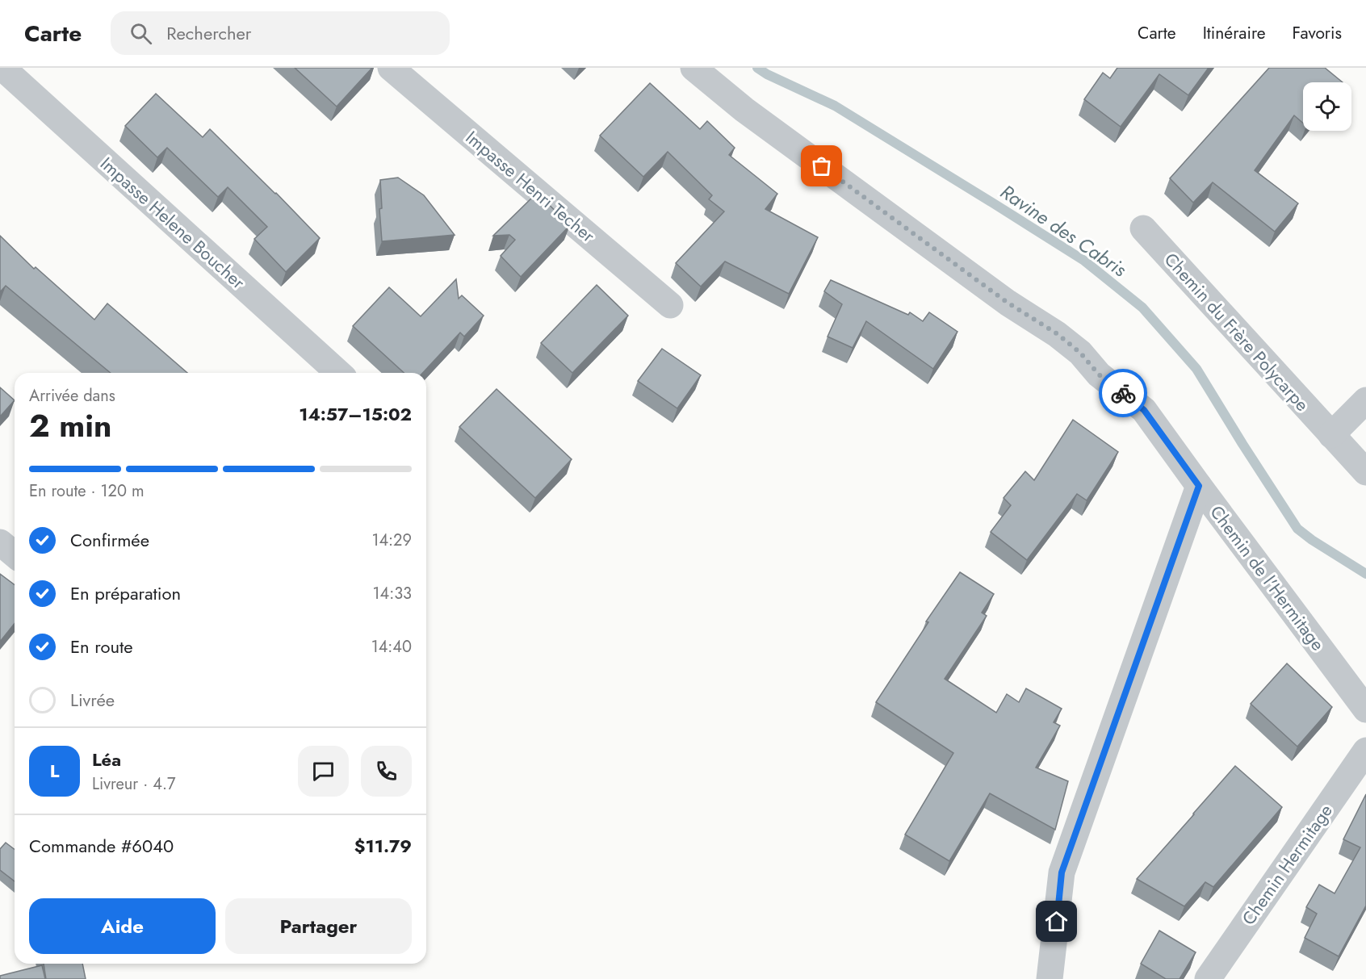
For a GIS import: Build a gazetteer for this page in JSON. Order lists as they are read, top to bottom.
{
  "streets": {
    "street": [
      "Impasse Henri Techer",
      "Impasse Helene Boucher",
      "Chemin du Frère Polycarpe",
      "Chemin de l'Hermitage",
      "Chemin Hermitage"
    ]
  },
  "water": ["Ravine des Cabris"],
  "page": {
    "header": "Carte",
    "search": "Rechercher",
    "nav": ["Carte", "Itinéraire", "Favoris"],
    "heading": ["2 min", "Arrivée dans", "14:57–15:02"],
    "panel": [
      "Léa",
      "Livreur · 4.7",
      "Commande #6040",
      "$11.79"
    ],
    "bar": "En route · 120 m",
    "list": [
      ["Confirmée", "14:29"],
      ["En préparation", "14:33"],
      ["En route", "14:40"],
      "Livrée"
    ],
    "round": "L",
    "buttons": ["Aide", "Partager"]
  }
}
